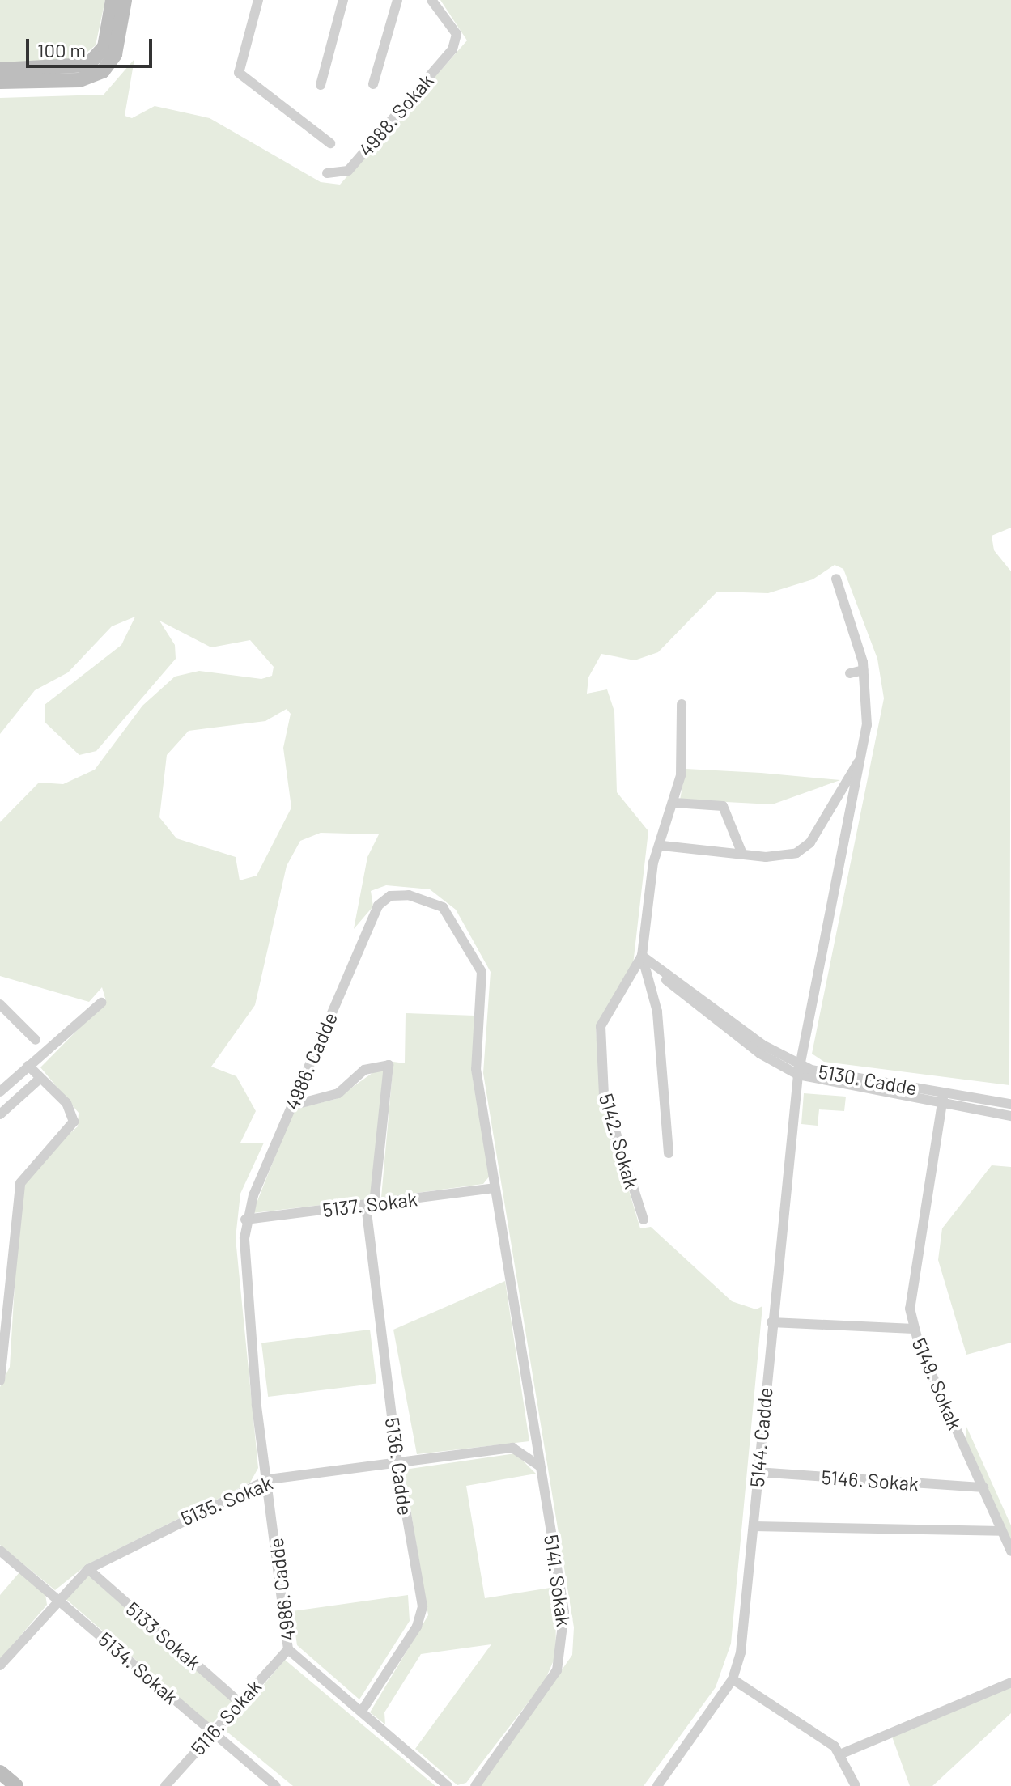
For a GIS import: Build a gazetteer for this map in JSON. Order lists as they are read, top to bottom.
{
  "streets": {
    "street": [
      "4988. Sokak",
      "4986. Cadde",
      "5130. Cadde",
      "5142. Sokak",
      "5137. Sokak",
      "5149. Sokak",
      "5144. Cadde",
      "5136. Cadde",
      "5146. Sokak",
      "5135. Sokak",
      "5141. Sokak",
      "5133 Sokak",
      "5134. Sokak",
      "5116. Sokak"
    ]
  },
  "crossings": [
    ["4986. Cadde", "5137. Sokak"],
    ["4986. Cadde", "5136. Cadde"],
    ["4986. Cadde", "5135. Sokak"],
    ["4986. Cadde", "5141. Sokak"],
    ["4986. Cadde", "5116. Sokak"],
    ["5130. Cadde", "5142. Sokak"],
    ["5130. Cadde", "5149. Sokak"],
    ["5130. Cadde", "5144. Cadde"],
    ["5137. Sokak", "5136. Cadde"],
    ["5149. Sokak", "5146. Sokak"],
    ["5144. Cadde", "5146. Sokak"],
    ["5136. Cadde", "5135. Sokak"],
    ["5135. Sokak", "5141. Sokak"],
    ["5135. Sokak", "5133 Sokak"],
    ["5135. Sokak", "5134. Sokak"],
    ["5133 Sokak", "5116. Sokak"],
    ["5134. Sokak", "5116. Sokak"]
  ],
  "scale_bar": "100 m"
}
